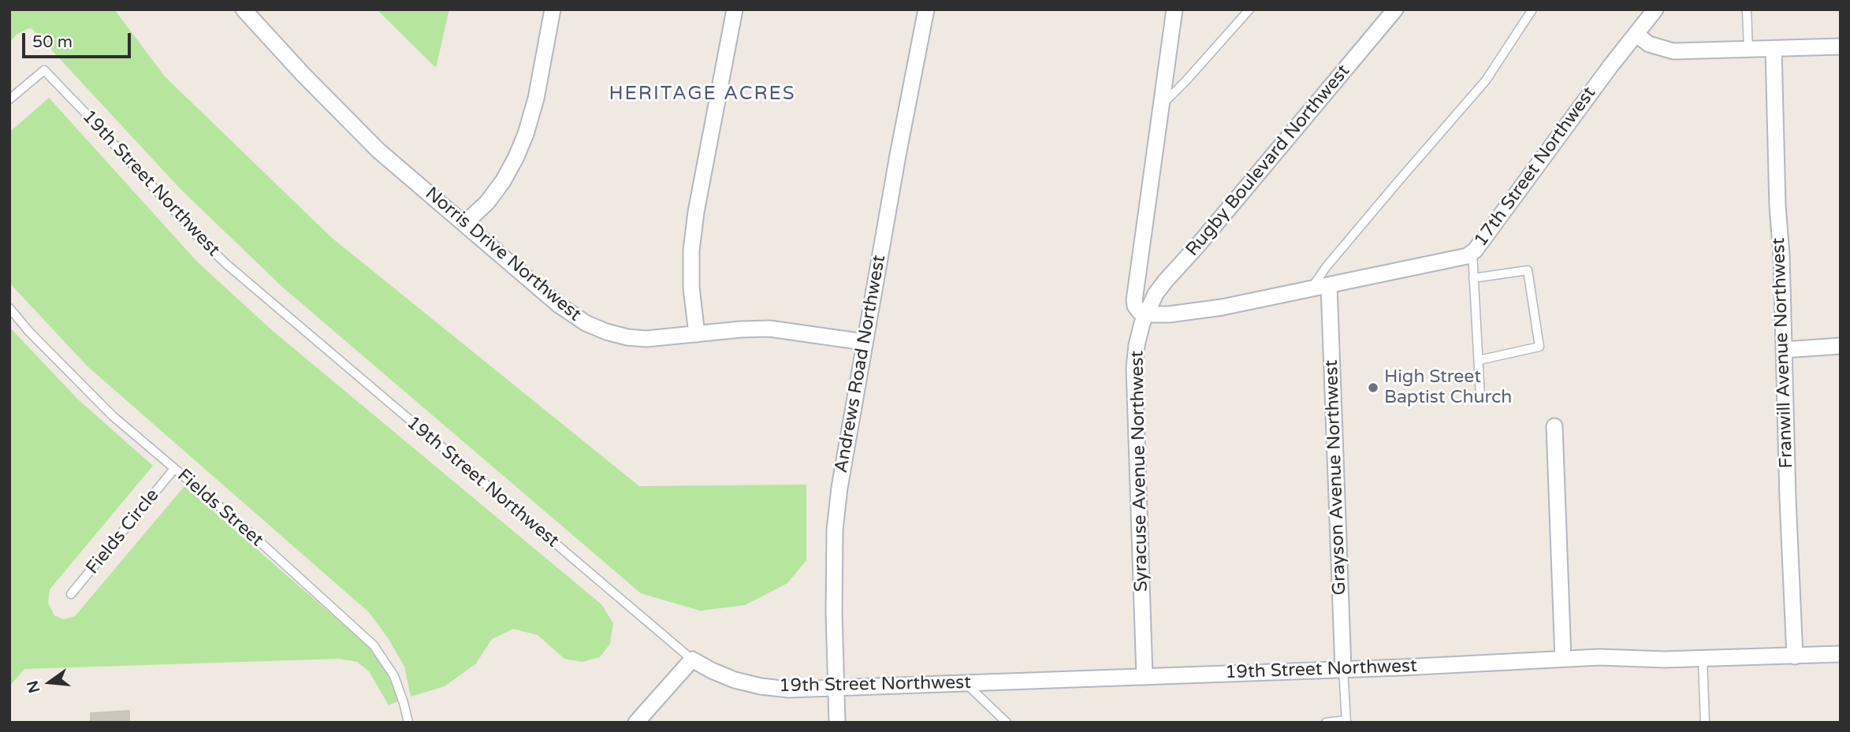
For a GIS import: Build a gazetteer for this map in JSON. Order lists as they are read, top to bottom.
{
  "streets": {
    "street": [
      "Rugby Boulevard Northwest",
      "17th Street Northwest",
      "19th Street Northwest",
      "Norris Drive Northwest",
      "Franwill Avenue Northwest",
      "Andrews Road Northwest",
      "Syracuse Avenue Northwest",
      "Grayson Avenue Northwest"
    ],
    "lane": ["Fields Street", "Fields Circle"]
  },
  "crossings": [
    ["Rugby Boulevard Northwest", "17th Street Northwest"],
    ["Rugby Boulevard Northwest", "Syracuse Avenue Northwest"],
    ["17th Street Northwest", "Syracuse Avenue Northwest"],
    ["17th Street Northwest", "Grayson Avenue Northwest"],
    ["19th Street Northwest", "Franwill Avenue Northwest"],
    ["19th Street Northwest", "Andrews Road Northwest"],
    ["19th Street Northwest", "Syracuse Avenue Northwest"],
    ["19th Street Northwest", "Grayson Avenue Northwest"],
    ["Norris Drive Northwest", "Andrews Road Northwest"],
    ["Fields Street", "Fields Circle"]
  ],
  "districts": ["HERITAGE ACRES"],
  "places": ["High Street Baptist Church"],
  "scale_bar": "50 m",
  "north": "left"
}
